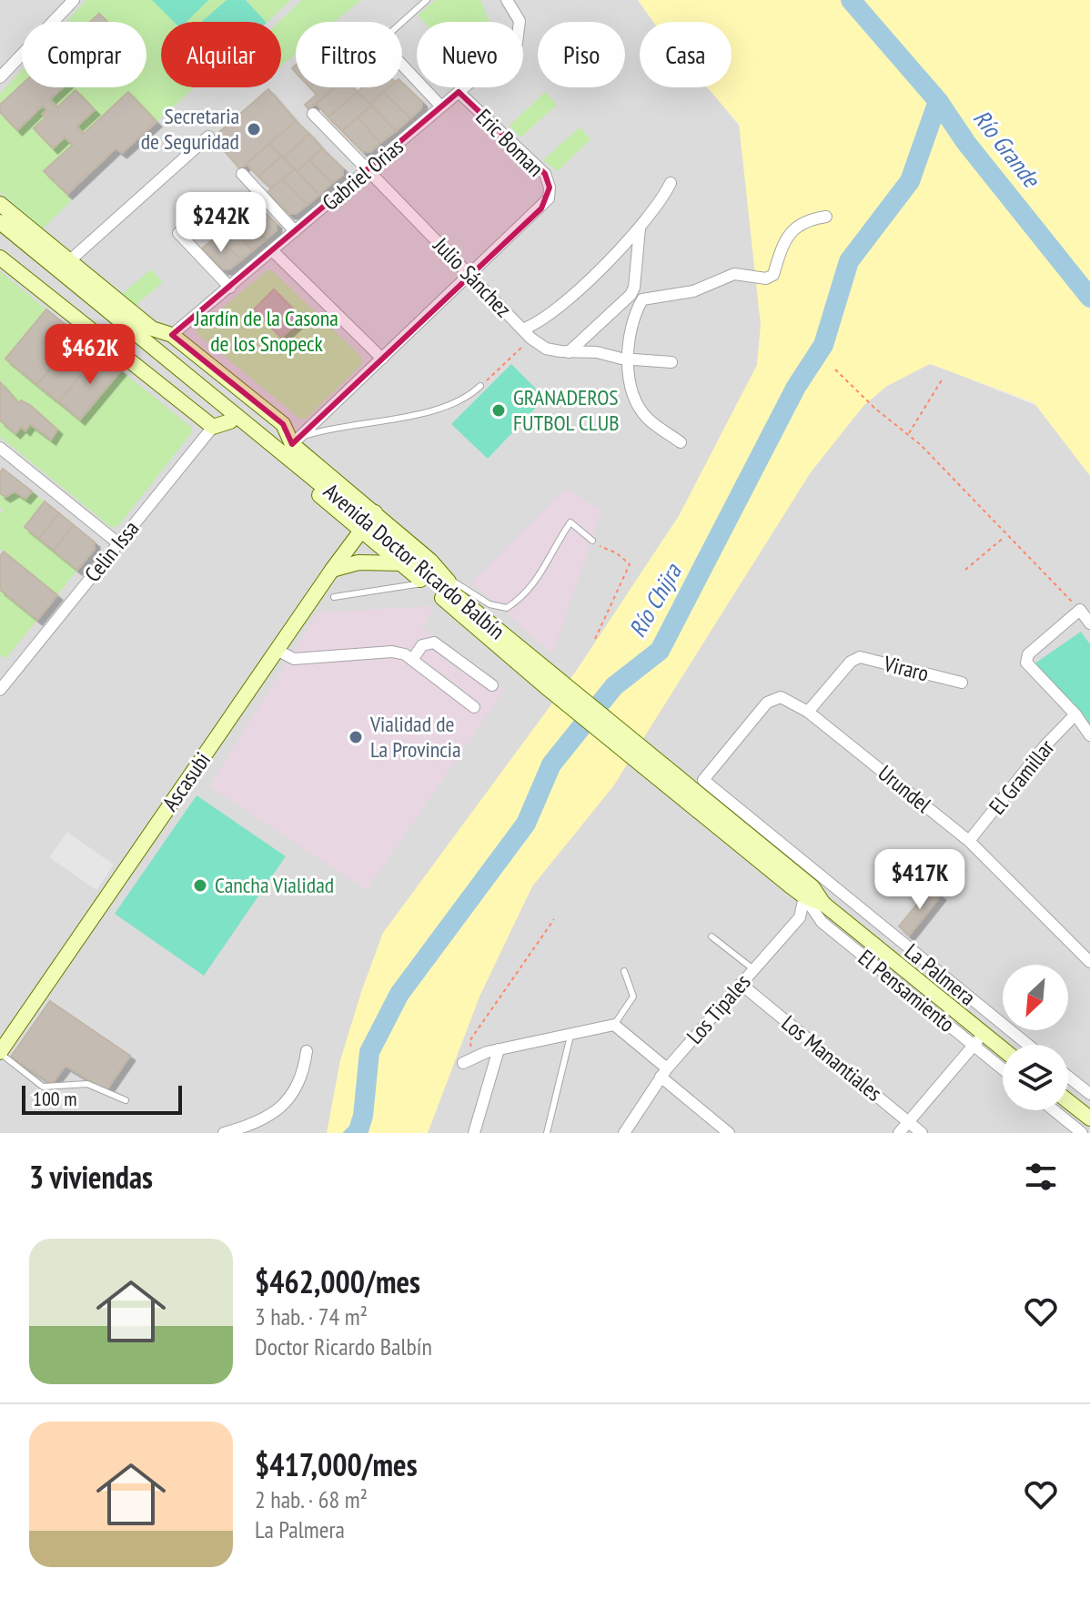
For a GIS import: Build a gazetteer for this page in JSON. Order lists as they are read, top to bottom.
{
  "streets": {
    "main road": ["Avenida Doctor Ricardo Balbín", "Ascasubi"],
    "street": [
      "Eric Boman",
      "Gabriel Orias",
      "Julio Sánchez",
      "Celin Issa",
      "Viraro",
      "El Gramillar",
      "Urundel",
      "La Palmera",
      "El Pensamiento",
      "Los Tipales",
      "Los Manantiales"
    ]
  },
  "crossings": [
    ["Eric Boman", "Gabriel Orias"],
    ["Eric Boman", "Julio Sánchez"],
    ["Gabriel Orias", "Julio Sánchez"],
    ["Avenida Doctor Ricardo Balbín", "Ascasubi"],
    ["Avenida Doctor Ricardo Balbín", "Urundel"],
    ["Avenida Doctor Ricardo Balbín", "La Palmera"],
    ["Avenida Doctor Ricardo Balbín", "El Pensamiento"],
    ["Avenida Doctor Ricardo Balbín", "Los Tipales"],
    ["Viraro", "Urundel"],
    ["El Gramillar", "Urundel"],
    ["Urundel", "La Palmera"],
    ["El Pensamiento", "Los Tipales"],
    ["Los Tipales", "Los Manantiales"]
  ],
  "water": ["Río Grande", "Río Chijra"],
  "parks": ["Jardín de la Casona de los Snopeck"],
  "places": [
    "Secretaria de Seguridad",
    "GRANADEROS FUTBOL CLUB",
    "Vialidad de La Provincia",
    "Cancha Vialidad"
  ],
  "scale_bar": "100 m",
  "north": "bottom left",
  "page": {
    "chip": [
      "Comprar",
      "Alquilar",
      "Filtros",
      "Nuevo",
      "Piso",
      "Casa"
    ],
    "price": ["$242K", "$462K", "$417K"],
    "scale": "100 m",
    "heading": "3 viviendas",
    "list": [
      {
        "name": "$462,000/mes",
        "note": "3 hab. · 74 m² · Doctor Ricardo Balbín"
      },
      {
        "name": "$417,000/mes",
        "note": "2 hab. · 68 m² · La Palmera"
      }
    ]
  }
}
